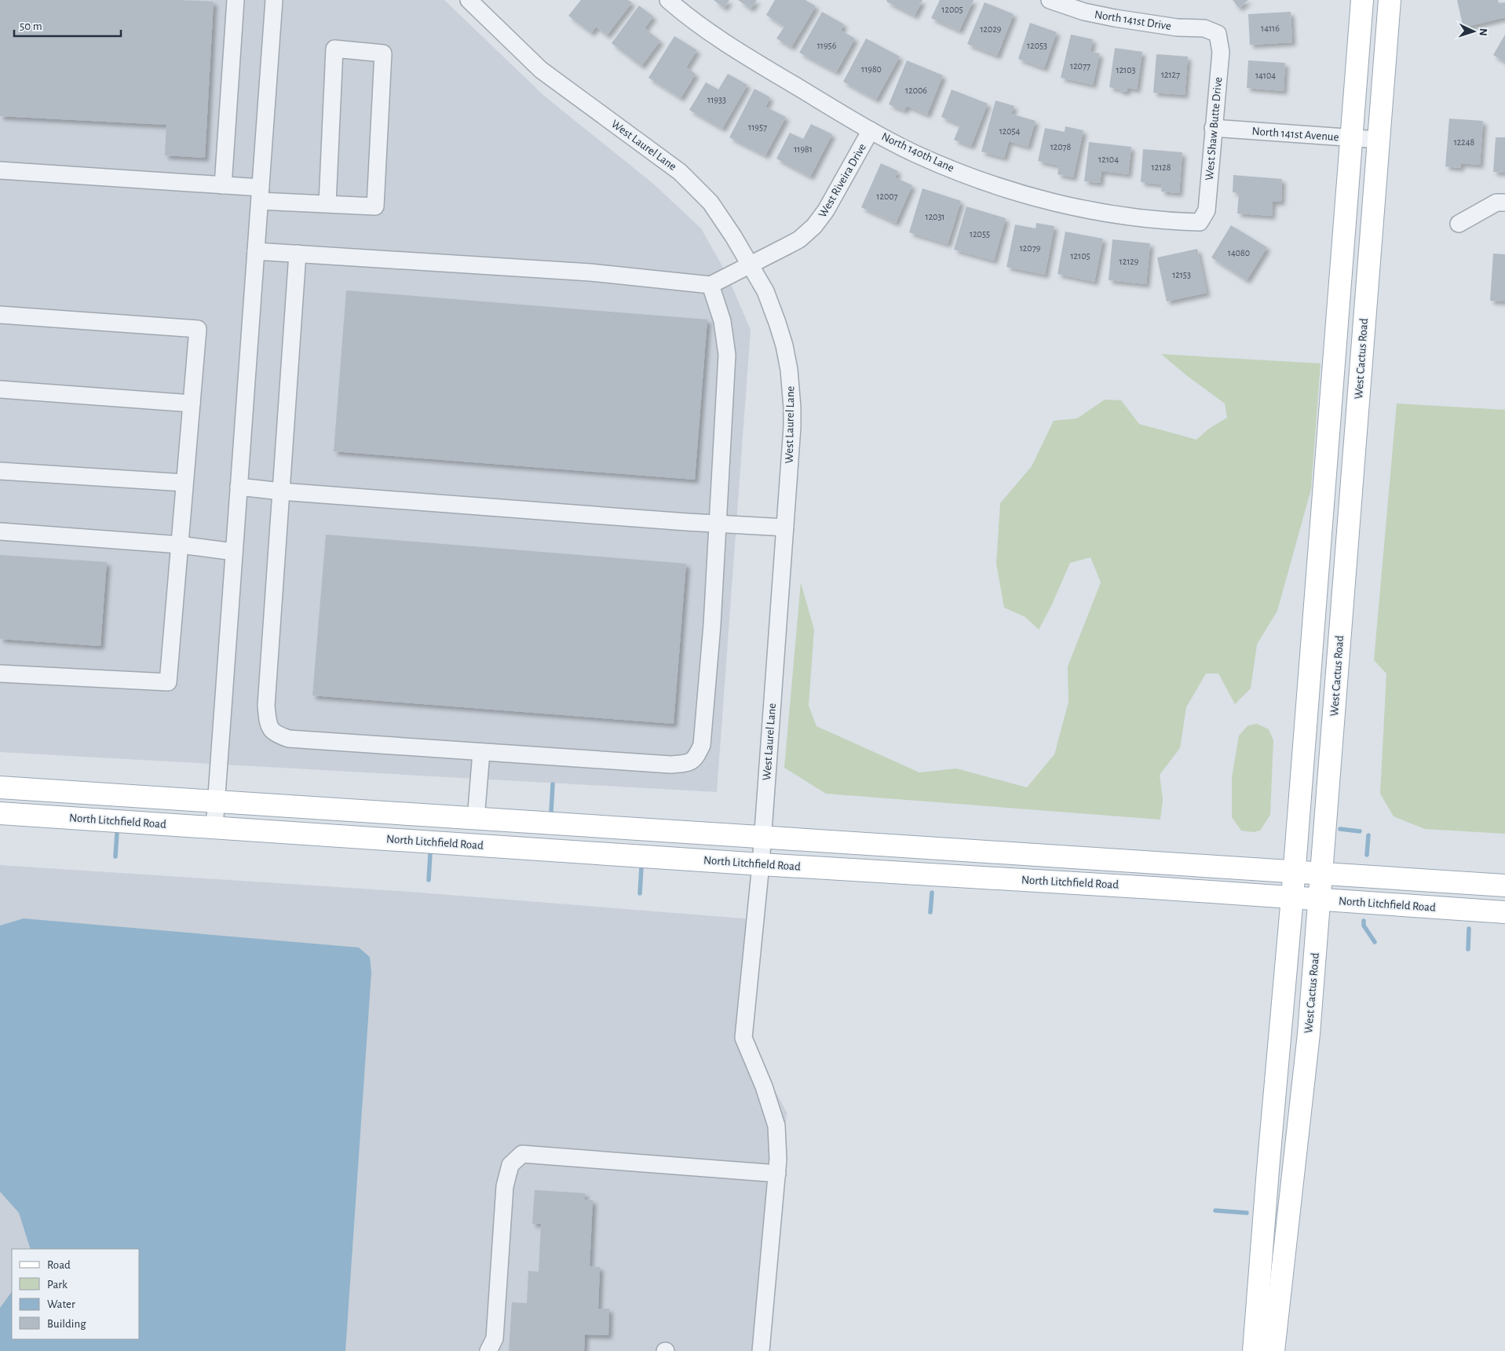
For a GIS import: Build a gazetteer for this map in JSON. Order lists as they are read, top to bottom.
{
  "streets": {
    "main road": ["West Cactus Road", "North Litchfield Road"],
    "street": [
      "North 141st Drive",
      "West Shaw Butte Drive",
      "North 141st Avenue",
      "West Laurel Lane",
      "North 140th Lane",
      "West Riveira Drive"
    ]
  },
  "crossings": [
    ["North 141st Drive", "West Shaw Butte Drive"],
    ["West Shaw Butte Drive", "North 141st Avenue"],
    ["West Shaw Butte Drive", "North 140th Lane"],
    ["North 141st Avenue", "West Cactus Road"],
    ["West Laurel Lane", "West Riveira Drive"],
    ["West Laurel Lane", "North Litchfield Road"],
    ["North 140th Lane", "West Riveira Drive"],
    ["West Cactus Road", "North Litchfield Road"]
  ],
  "house_numbers": [
    "12005",
    "14116",
    "12029",
    "11956",
    "12053",
    "12077",
    "11980",
    "12103",
    "12127",
    "14104",
    "12006",
    "11933",
    "11957",
    "12054",
    "12248",
    "12078",
    "11981",
    "12104",
    "12128",
    "12007",
    "12031",
    "12055",
    "12079",
    "14080",
    "12105",
    "12129",
    "12153"
  ],
  "legend": [
    "Road",
    "Park",
    "Water",
    "Building"
  ],
  "scale_bar": "50 m",
  "north": "right"
}
